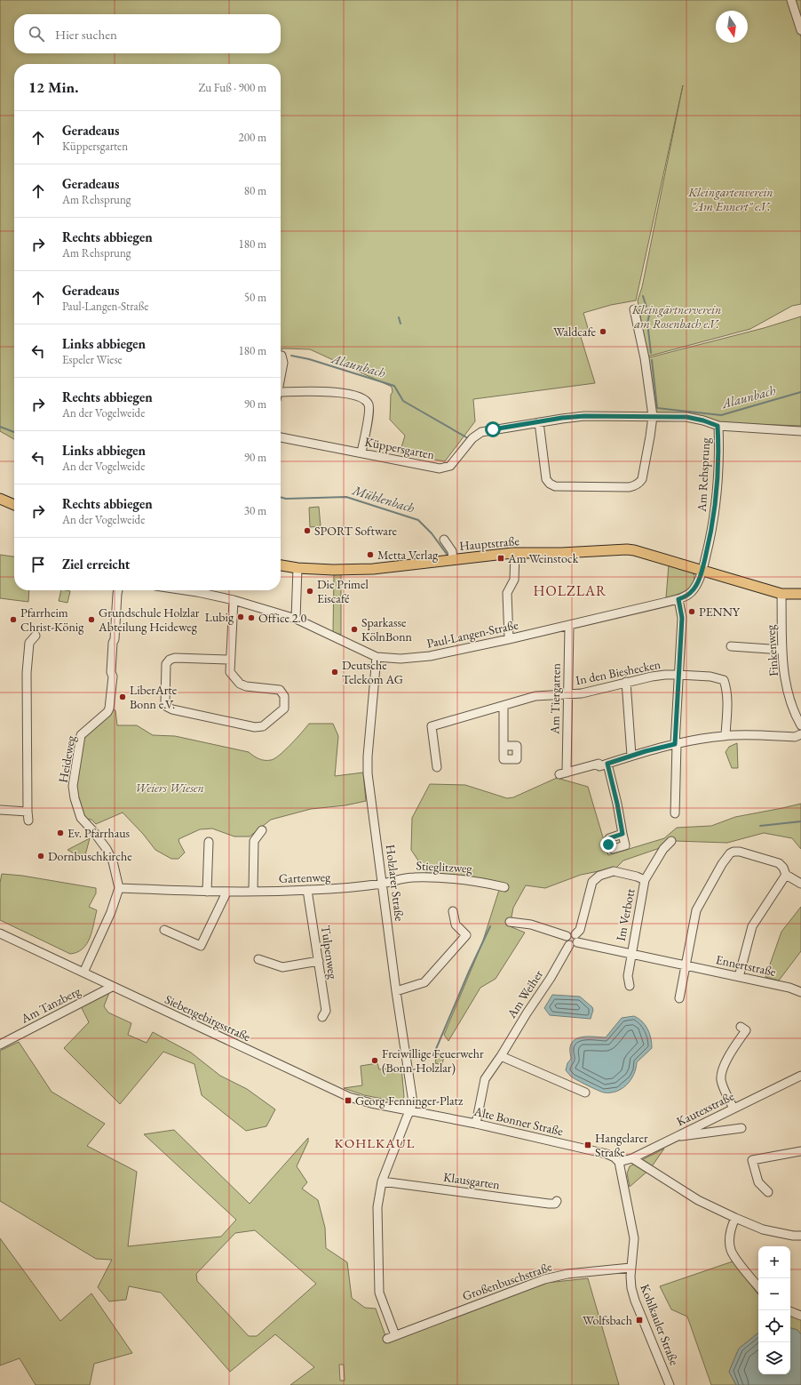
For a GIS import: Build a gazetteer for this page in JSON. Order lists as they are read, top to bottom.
{
  "streets": {
    "main road": ["Hauptstraße"],
    "street": [
      "Küppersgarten",
      "Am Rehsprung",
      "Paul-Langen-Straße",
      "Finkenweg",
      "In den Bieshecken",
      "Am Tiergarten",
      "Heideweg",
      "Stieglitzweg",
      "Gartenweg",
      "Holzlarer Straße",
      "Im Verbott",
      "Tulpenweg",
      "Ennertstraße",
      "Am Weiher",
      "Am Tanzberg",
      "Siebengebirgsstraße",
      "Kautexstraße",
      "Alte Bonner Straße",
      "Klausgarten",
      "Großenbuschstraße",
      "Kohlkauler Straße"
    ]
  },
  "crossings": [
    ["Küppersgarten", "Am Rehsprung"],
    ["Am Rehsprung", "Hauptstraße"],
    ["Am Rehsprung", "Paul-Langen-Straße"],
    ["Hauptstraße", "Paul-Langen-Straße"],
    ["Hauptstraße", "Finkenweg"],
    ["Paul-Langen-Straße", "Am Tiergarten"],
    ["Paul-Langen-Straße", "Holzlarer Straße"],
    ["In den Bieshecken", "Am Tiergarten"],
    ["Heideweg", "Gartenweg"],
    ["Stieglitzweg", "Gartenweg"],
    ["Stieglitzweg", "Holzlarer Straße"],
    ["Gartenweg", "Holzlarer Straße"],
    ["Gartenweg", "Tulpenweg"],
    ["Holzlarer Straße", "Siebengebirgsstraße"],
    ["Holzlarer Straße", "Alte Bonner Straße"],
    ["Im Verbott", "Ennertstraße"],
    ["Im Verbott", "Am Weiher"],
    ["Ennertstraße", "Am Weiher"],
    ["Am Weiher", "Alte Bonner Straße"],
    ["Am Tanzberg", "Siebengebirgsstraße"],
    ["Siebengebirgsstraße", "Alte Bonner Straße"],
    ["Kautexstraße", "Alte Bonner Straße"],
    ["Großenbuschstraße", "Kohlkauler Straße"]
  ],
  "districts": ["HOLZLAR", "KOHLKAUL"],
  "water": ["Alaunbach", "Mühlenbach"],
  "parks": ["Kleingartenverein \"Am Ennert\" e.V.", "Kleingärtnerverein am Rosenbach e.V.", "Weiers Wiesen"],
  "places": {
    "other": [
      "Waldcafe",
      "SPORT Software",
      "Metta Verlag",
      "Die Primel Eiscafé",
      "PENNY",
      "Lubig",
      "Office 2.0",
      "Pfarrheim Christ-König",
      "Grundschule Holzlar Abteilung Heideweg",
      "Sparkasse KölnBonn",
      "Deutsche Telekom AG",
      "LiberArte Bonn e.V.",
      "Ev. Pfarrhaus",
      "Dornbuschkirche",
      "Freiwillige Feuerwehr (Bonn-Holzlar)"
    ],
    "transit": [
      "Am Weinstock",
      "Georg-Fenninger-Platz",
      "Hangelarer Straße",
      "Wolfsbach"
    ]
  },
  "north": "bottom",
  "page": {
    "search": "Hier suchen",
    "heading": ["12 Min.", "Zu Fuß · 900 m"],
    "list": [
      ["Geradeaus", "Küppersgarten", "200 m"],
      ["Geradeaus", "Am Rehsprung", "80 m"],
      ["Rechts abbiegen", "Am Rehsprung", "180 m"],
      ["Geradeaus", "Paul-Langen-Straße", "50 m"],
      ["Links abbiegen", "Espeler Wiese", "180 m"],
      ["Rechts abbiegen", "An der Vogelweide", "90 m"],
      ["Links abbiegen", "An der Vogelweide", "90 m"],
      ["Rechts abbiegen", "An der Vogelweide", "30 m"],
      "Ziel erreicht"
    ],
    "map_buttons": ["+", "−"]
  }
}
